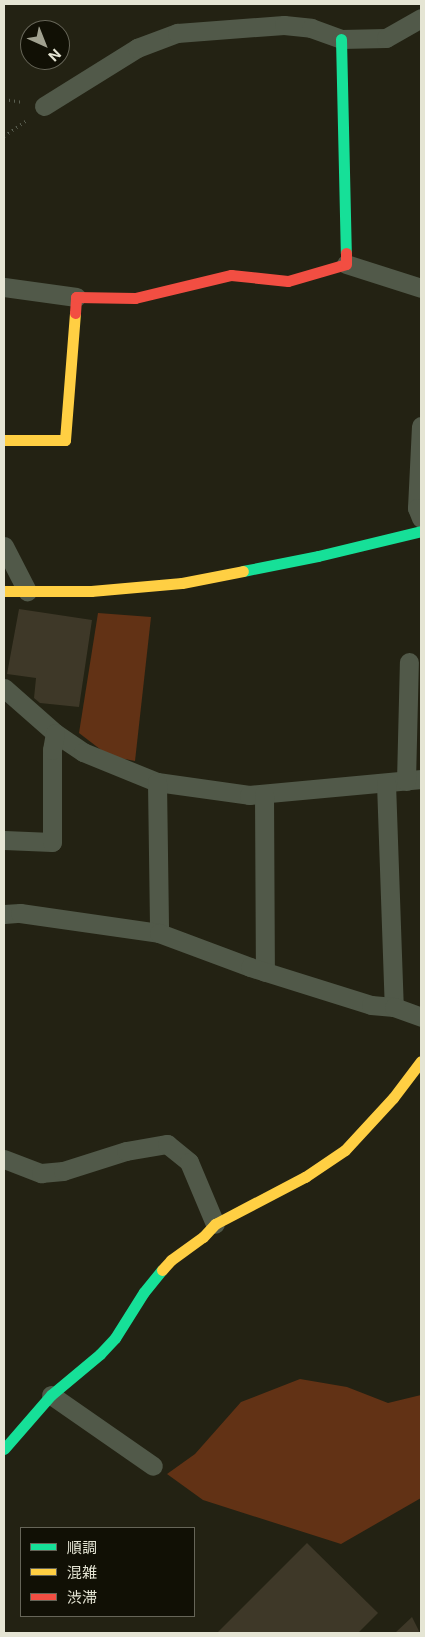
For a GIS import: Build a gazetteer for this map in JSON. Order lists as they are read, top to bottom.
{
  "legend": ["順調", "混雑", "渋滞"],
  "north": "bottom right"
}
